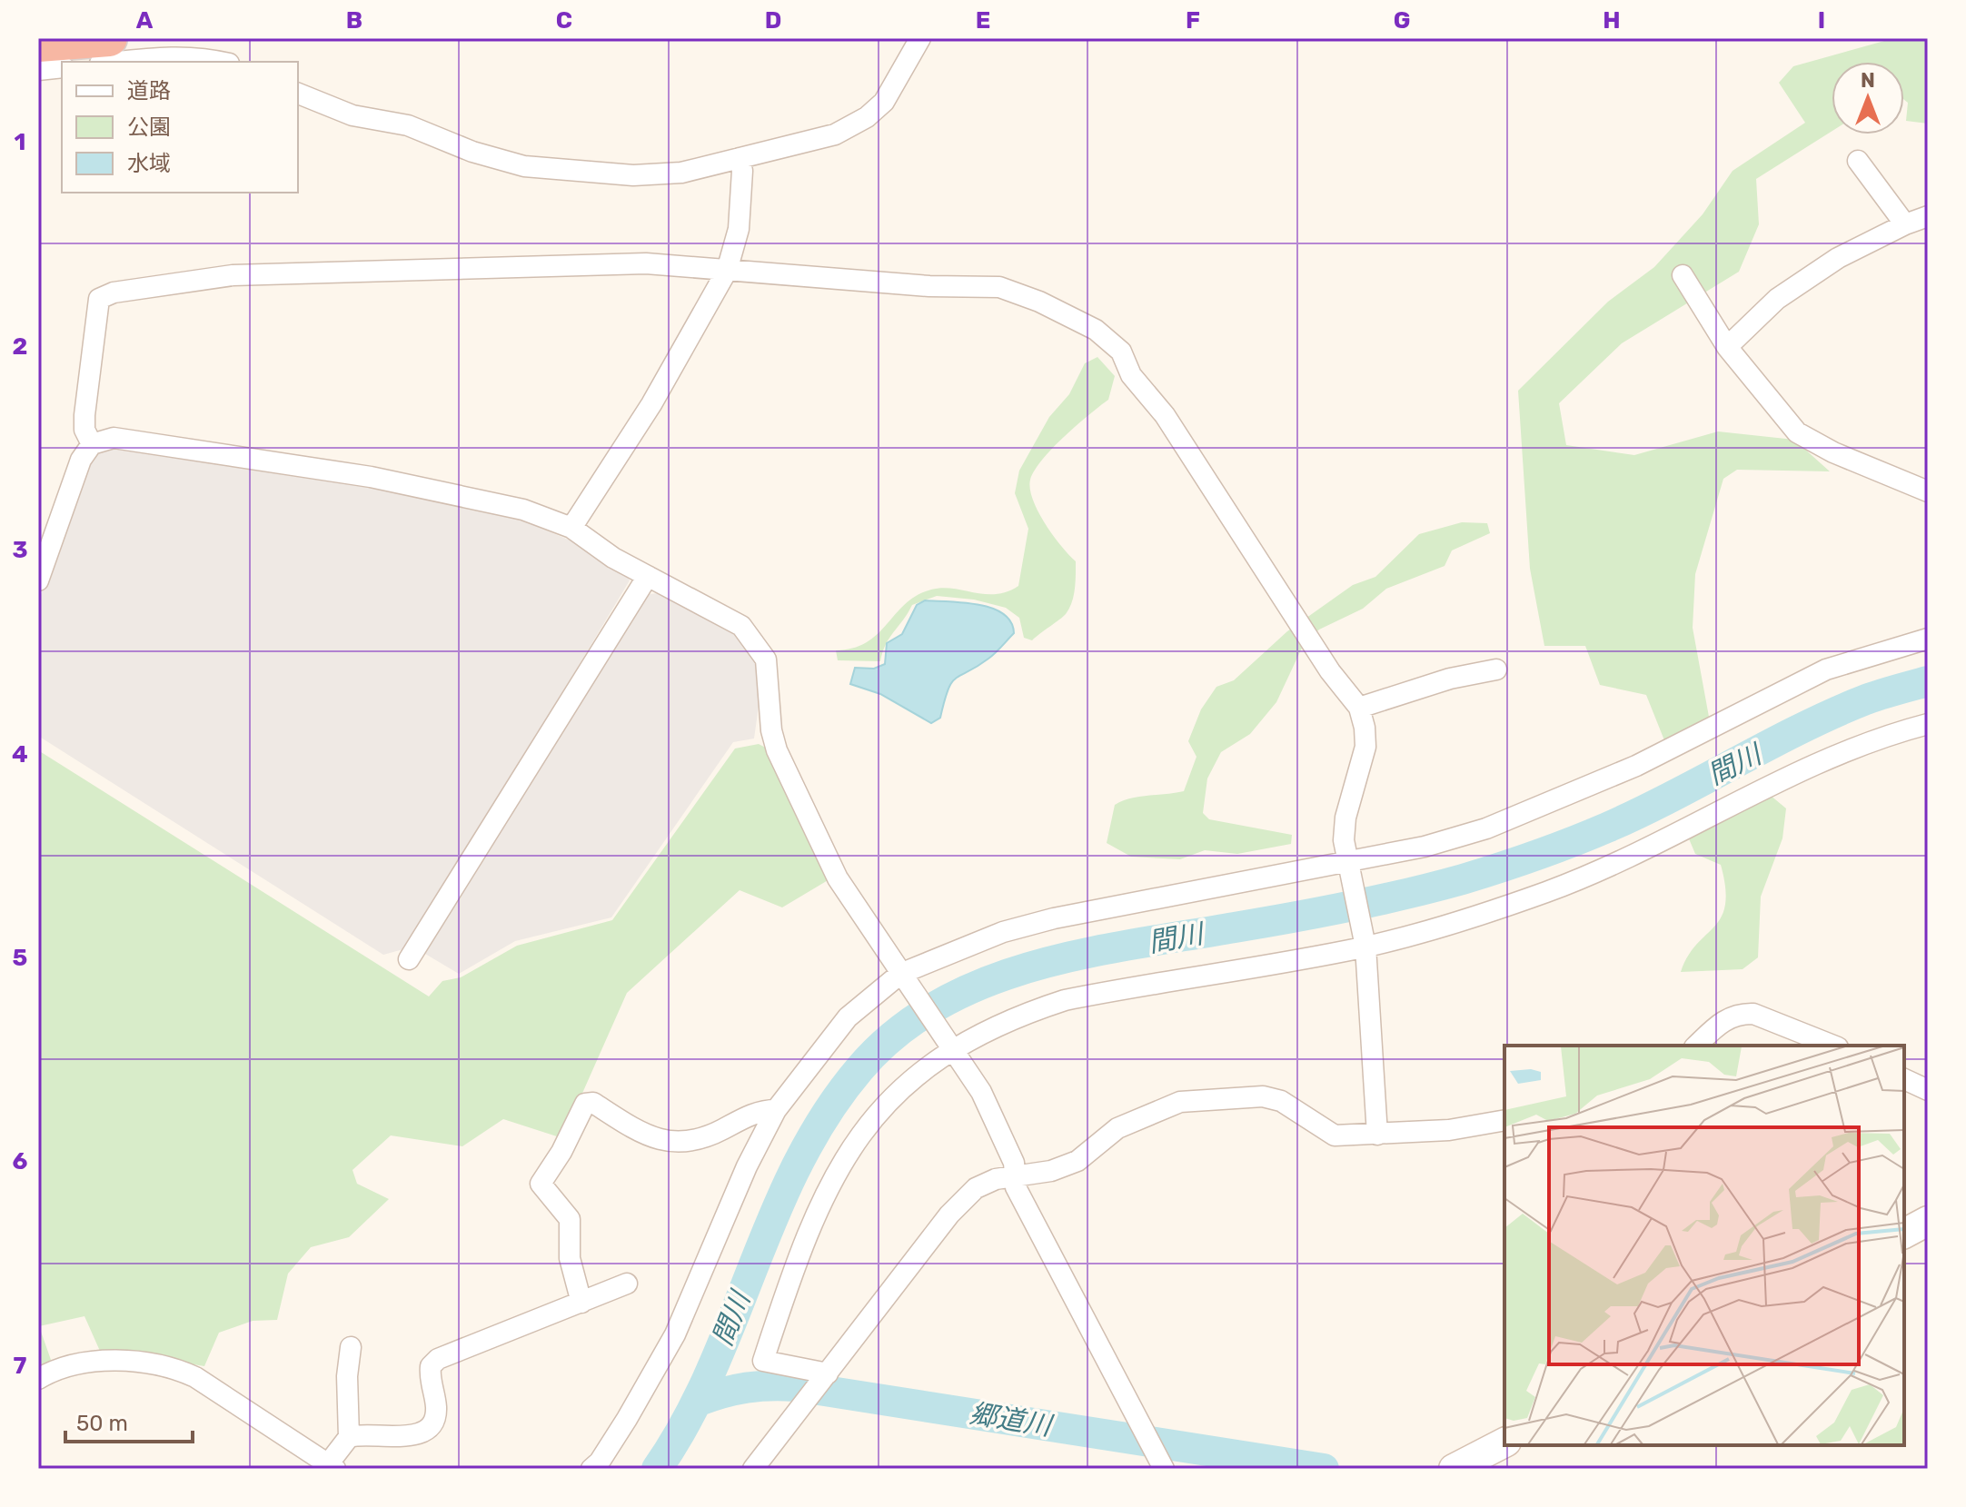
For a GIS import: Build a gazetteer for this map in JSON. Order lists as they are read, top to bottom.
{
  "water": ["間川", "郷道川"],
  "legend": ["道路", "公園", "水域"],
  "scale_bar": "50 m",
  "north": "top",
  "grid": {
    "columns": [
      "A",
      "B",
      "C",
      "D",
      "E",
      "F",
      "G",
      "H",
      "I"
    ],
    "rows": [
      "1",
      "2",
      "3",
      "4",
      "5",
      "6",
      "7"
    ]
  }
}
